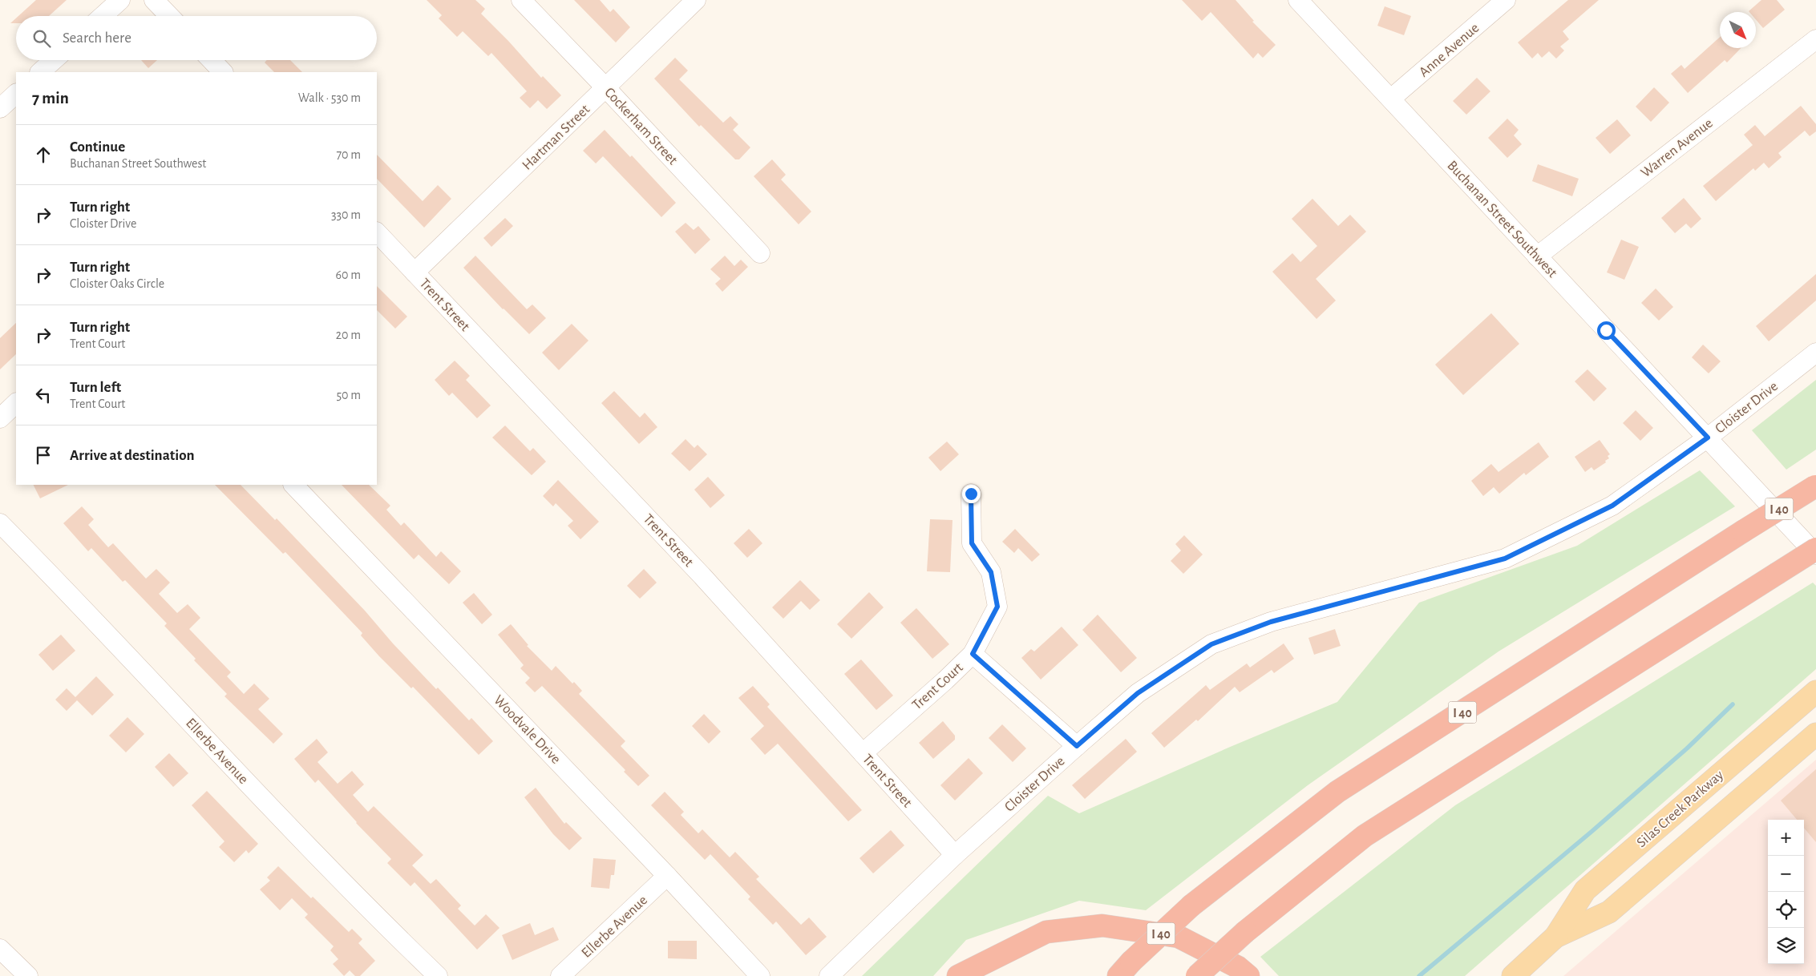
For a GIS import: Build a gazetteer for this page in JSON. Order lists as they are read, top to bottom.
{
  "streets": {
    "highway": ["I 40"],
    "main road": ["Silas Creek Parkway"],
    "street": [
      "Anne Avenue",
      "Cockerham Street",
      "Hartman Street",
      "Warren Avenue",
      "Buchanan Street Southwest",
      "Trent Street",
      "Cloister Drive",
      "Trent Court",
      "Woodvale Drive",
      "Ellerbe Avenue"
    ]
  },
  "crossings": [
    ["Anne Avenue", "Buchanan Street Southwest"],
    ["Cockerham Street", "Hartman Street"],
    ["Hartman Street", "Trent Street"],
    ["Warren Avenue", "Buchanan Street Southwest"],
    ["Buchanan Street Southwest", "Cloister Drive"],
    ["Trent Street", "Cloister Drive"],
    ["Trent Street", "Trent Court"],
    ["Woodvale Drive", "Ellerbe Avenue"]
  ],
  "north": "bottom right",
  "page": {
    "search": "Search here",
    "heading": ["7 min", "Walk · 530 m"],
    "list": [
      ["Continue", "Buchanan Street Southwest", "70 m"],
      ["Turn right", "Cloister Drive", "330 m"],
      ["Turn right", "Cloister Oaks Circle", "60 m"],
      ["Turn right", "Trent Court", "20 m"],
      ["Turn left", "Trent Court", "50 m"],
      "Arrive at destination"
    ],
    "map_buttons": ["+", "−"]
  }
}
